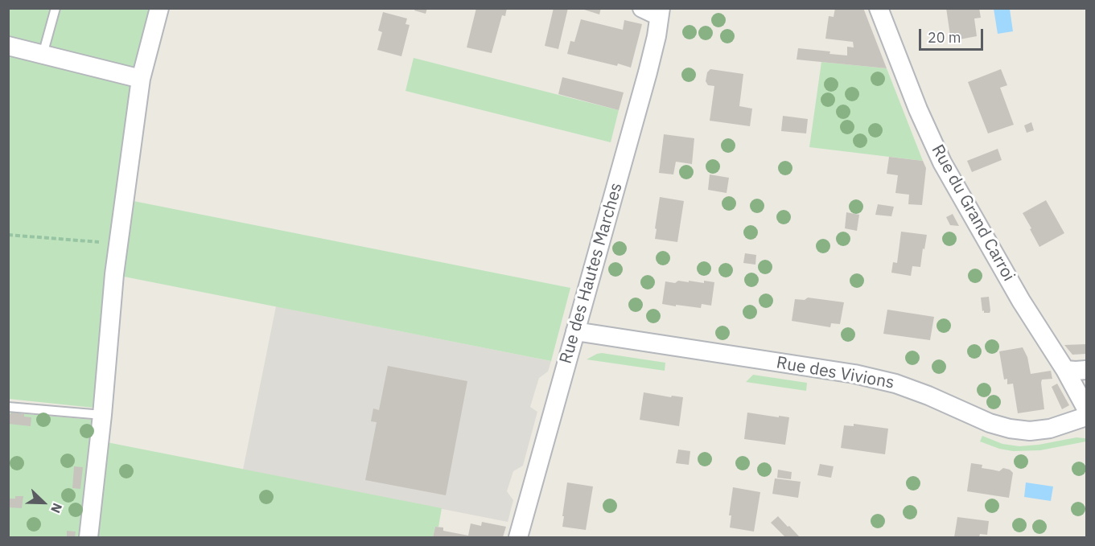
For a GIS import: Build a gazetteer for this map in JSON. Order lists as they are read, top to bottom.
{
  "streets": {
    "street": ["Rue du Grand Carroi", "Rue des Hautes Marches", "Rue des Vivions"]
  },
  "crossings": [
    ["Rue des Hautes Marches", "Rue des Vivions"]
  ],
  "scale_bar": "20 m",
  "north": "bottom right"
}
